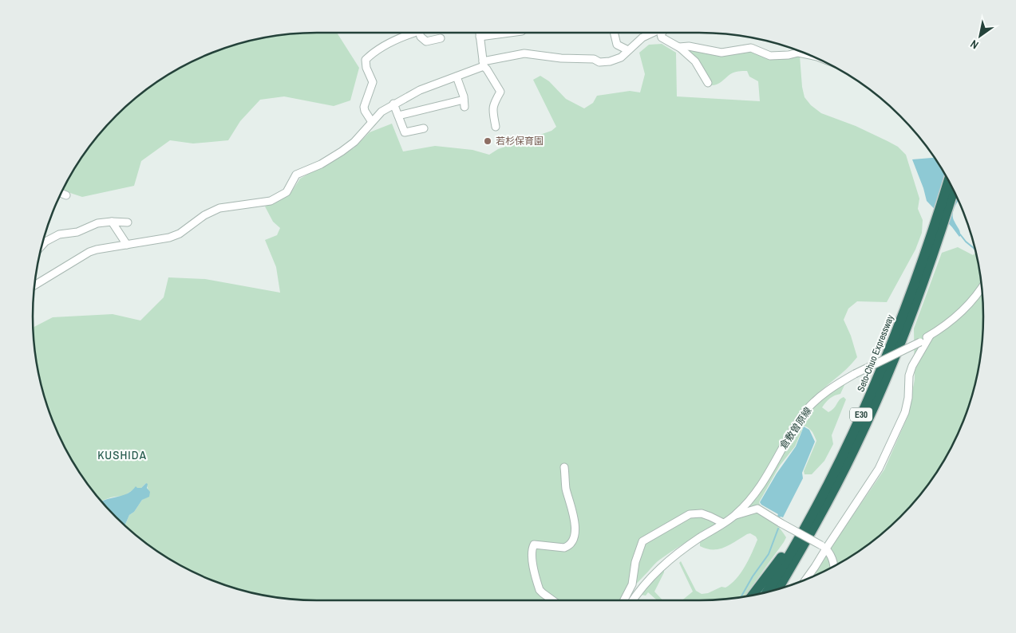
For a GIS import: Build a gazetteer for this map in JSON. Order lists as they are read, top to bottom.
{
  "streets": {
    "highway": ["Seto-Chuo Expressway", "E30"],
    "street": ["倉敷曽原線"]
  },
  "districts": ["KUSHIDA"],
  "places": ["若杉保育園"],
  "north": "bottom left"
}
